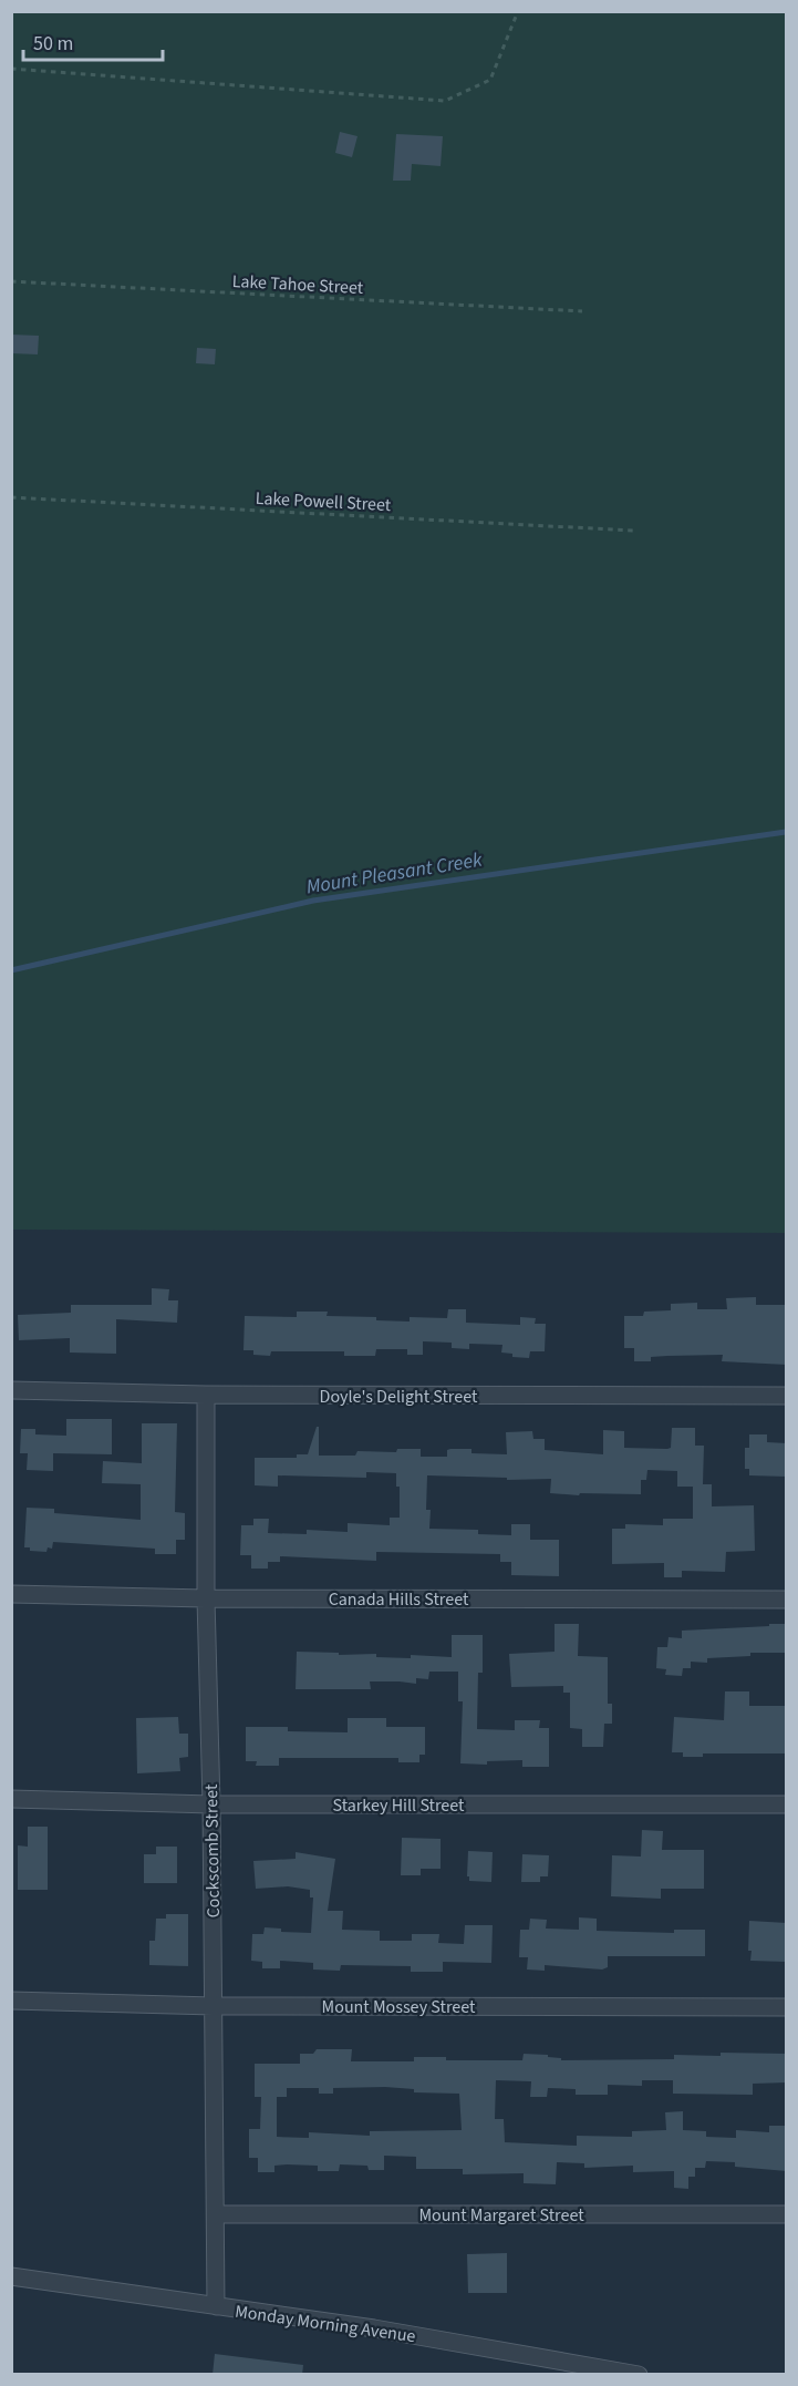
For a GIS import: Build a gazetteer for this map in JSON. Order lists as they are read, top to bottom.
{
  "streets": {
    "street": [
      "Doyle's Delight Street",
      "Canada Hills Street",
      "Starkey Hill Street",
      "Cockscomb Street",
      "Mount Mossey Street",
      "Mount Margaret Street",
      "Monday Morning Avenue"
    ],
    "path": ["Lake Tahoe Street", "Lake Powell Street"]
  },
  "crossings": [
    ["Doyle's Delight Street", "Cockscomb Street"],
    ["Canada Hills Street", "Cockscomb Street"],
    ["Starkey Hill Street", "Cockscomb Street"],
    ["Cockscomb Street", "Mount Mossey Street"],
    ["Cockscomb Street", "Mount Margaret Street"],
    ["Cockscomb Street", "Monday Morning Avenue"]
  ],
  "water": ["Mount Pleasant Creek"],
  "scale_bar": "50 m"
}
